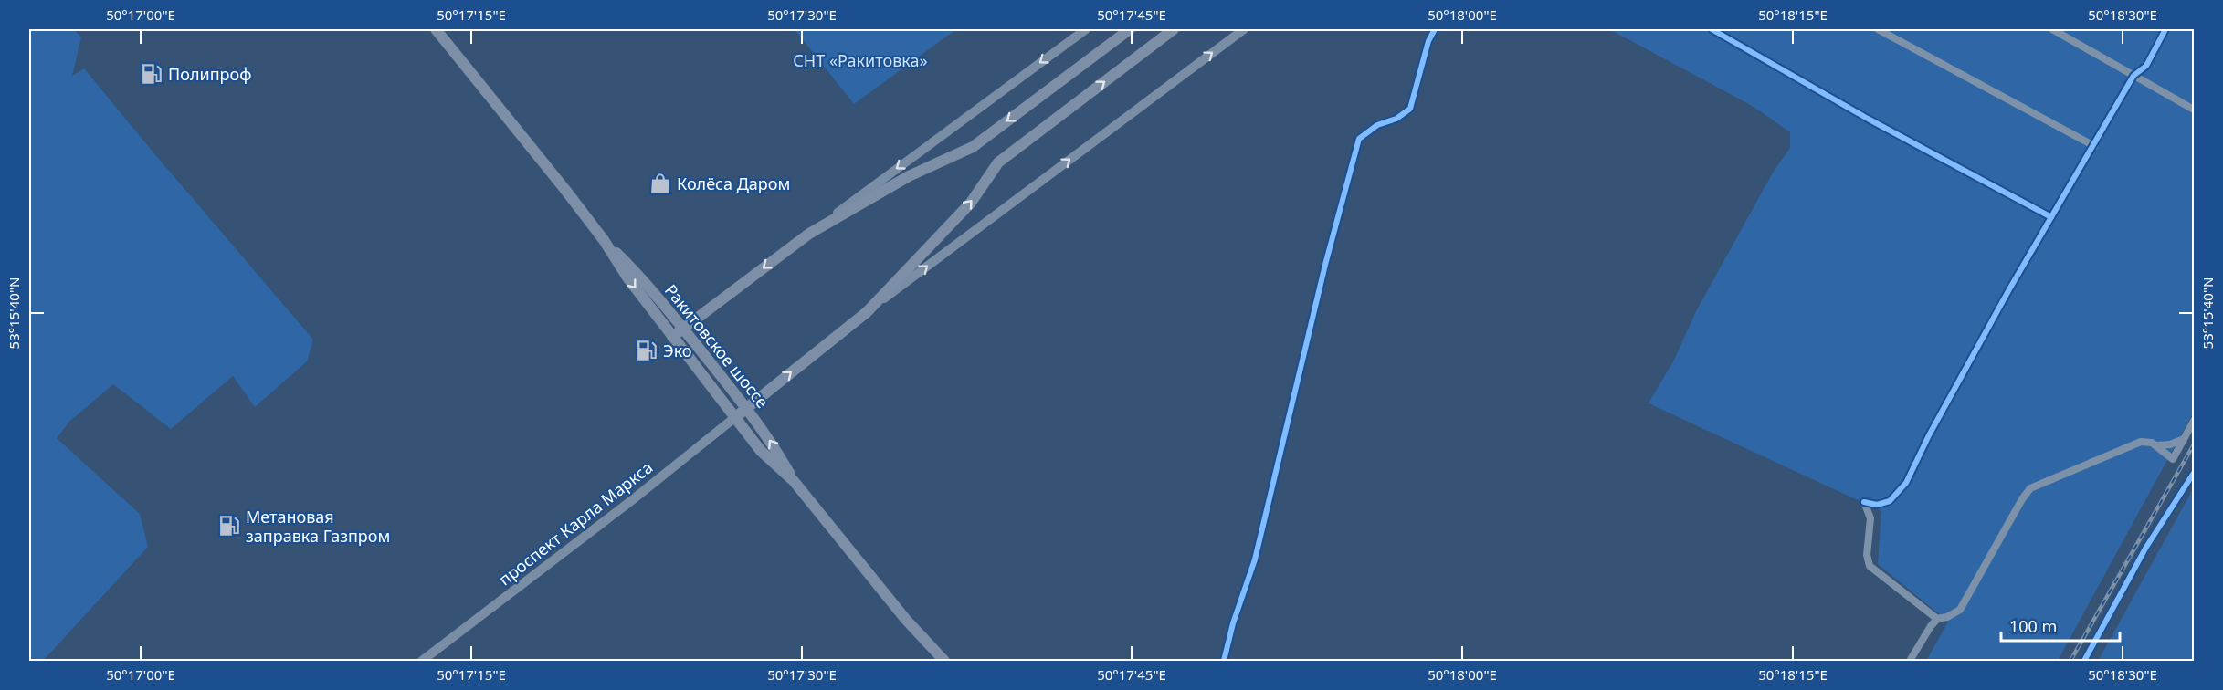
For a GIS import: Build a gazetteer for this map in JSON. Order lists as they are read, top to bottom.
{
  "streets": {
    "main road": ["Ракитовское шоссе", "проспект Карла Маркса"]
  },
  "crossings": [
    ["Ракитовское шоссе", "проспект Карла Маркса"]
  ],
  "parks": ["СНТ «Ракитовка»"],
  "places": {
    "fuel station": ["Полипроф", "Эко", "Метановая заправка Газпром"],
    "shop": ["Колёса Даром"]
  },
  "scale_bar": "100 m",
  "coordinates": [
    "50°17'00\"E",
    "50°17'15\"E",
    "50°17'30\"E",
    "50°17'45\"E",
    "50°18'00\"E",
    "50°18'15\"E",
    "50°18'30\"E",
    "53°15'40\"N"
  ]
}
